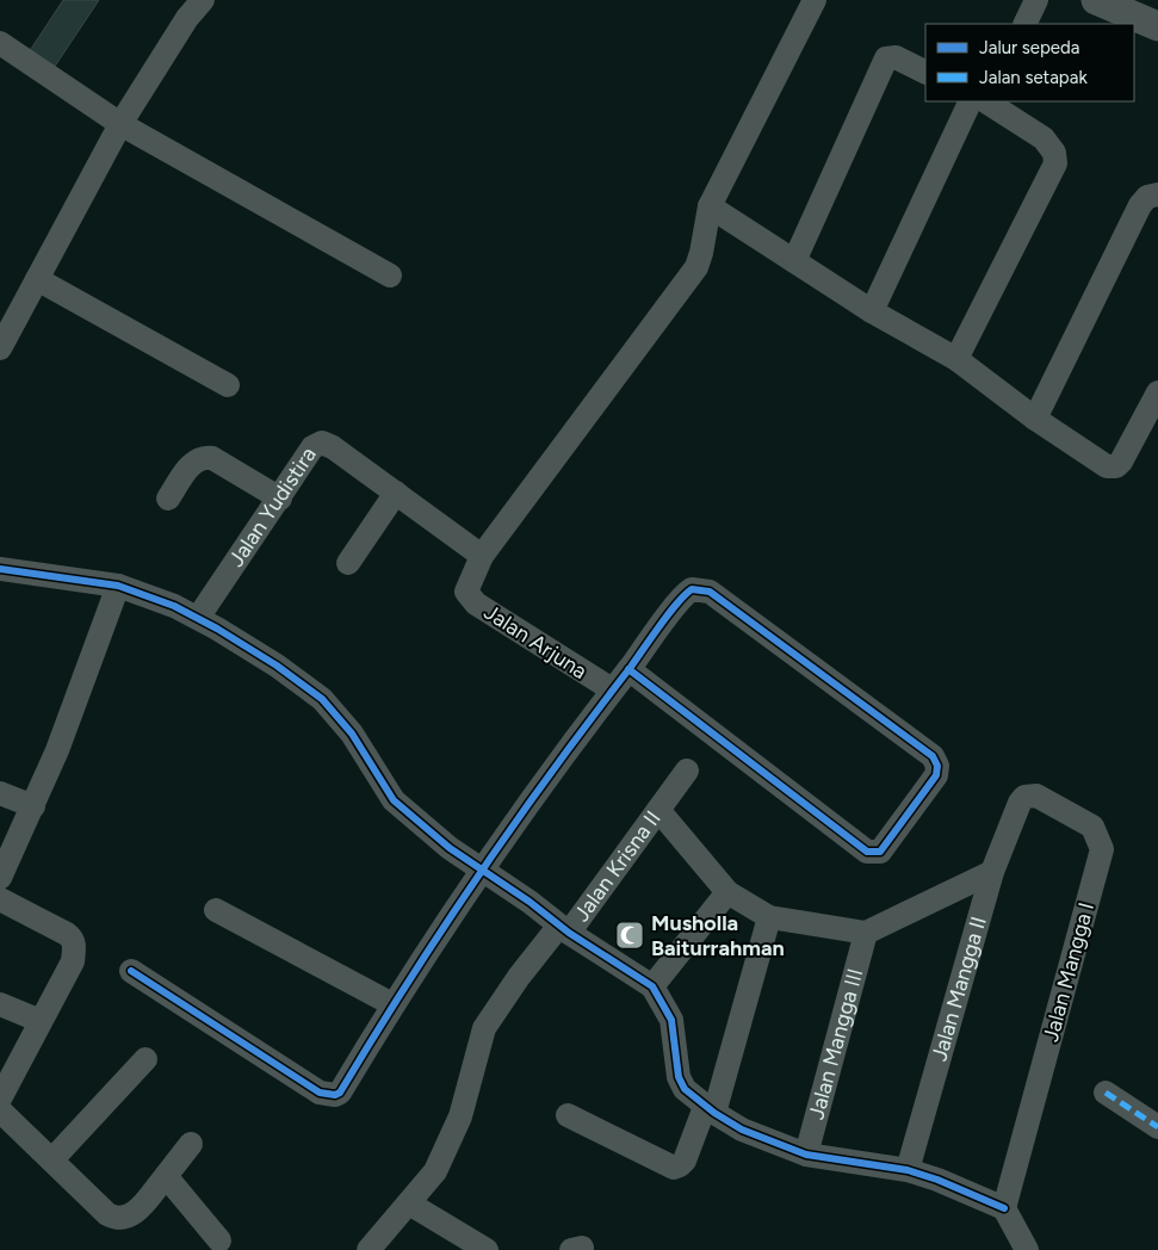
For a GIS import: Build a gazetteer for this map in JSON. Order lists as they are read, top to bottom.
{
  "streets": {
    "street": [
      "Jalan Yudistira",
      "Jalan Arjuna",
      "Jalan Krisna II",
      "Jalan Mangga I",
      "Jalan Mangga II",
      "Jalan Mangga III"
    ]
  },
  "crossings": [
    ["Jalan Yudistira", "Jalan Arjuna"],
    ["Jalan Mangga I", "Jalan Mangga II"]
  ],
  "places": {
    "mosque": ["Musholla Baiturrahman"]
  },
  "legend": ["Jalur sepeda", "Jalan setapak"]
}
